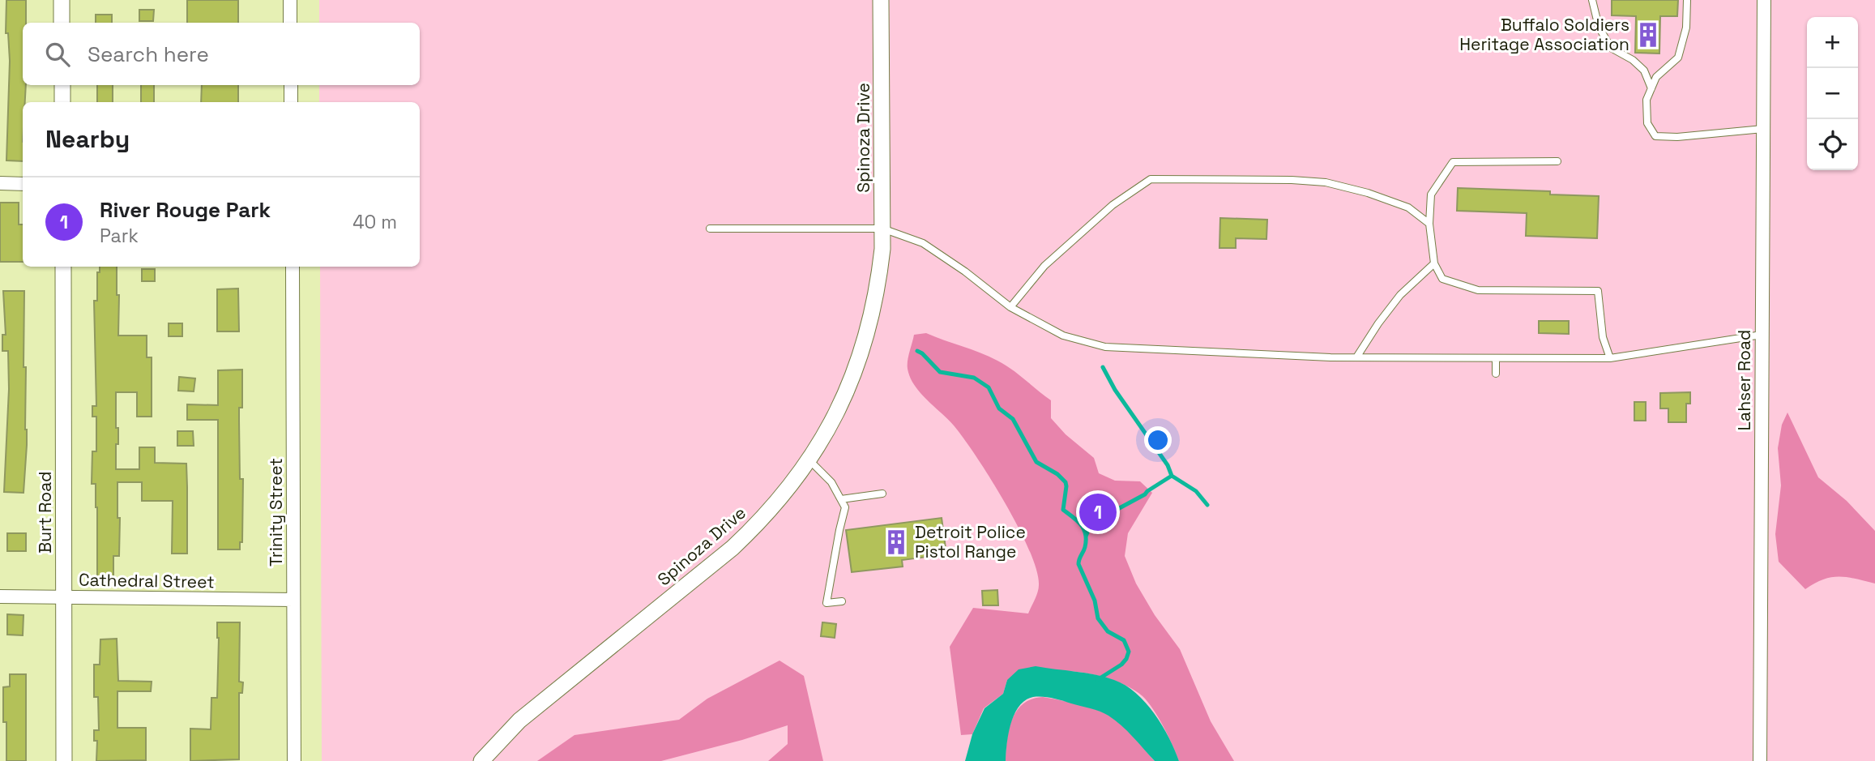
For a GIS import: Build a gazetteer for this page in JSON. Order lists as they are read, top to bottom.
{
  "streets": {
    "street": [
      "Spinoza Drive",
      "Lahser Road",
      "Burt Road",
      "Trinity Street",
      "Cathedral Street"
    ]
  },
  "crossings": [
    ["Burt Road", "Cathedral Street"],
    ["Trinity Street", "Cathedral Street"]
  ],
  "places": {
    "building": ["Buffalo Soldiers Heritage Association", "Detroit Police Pistol Range"]
  },
  "page": {
    "map_buttons": ["+", "−"],
    "search": "Search here",
    "heading": "Nearby",
    "list": [
      {
        "mark": "1",
        "name": "River Rouge Park",
        "note": "Park",
        "value": "40 m"
      }
    ],
    "pins": "1"
  }
}
